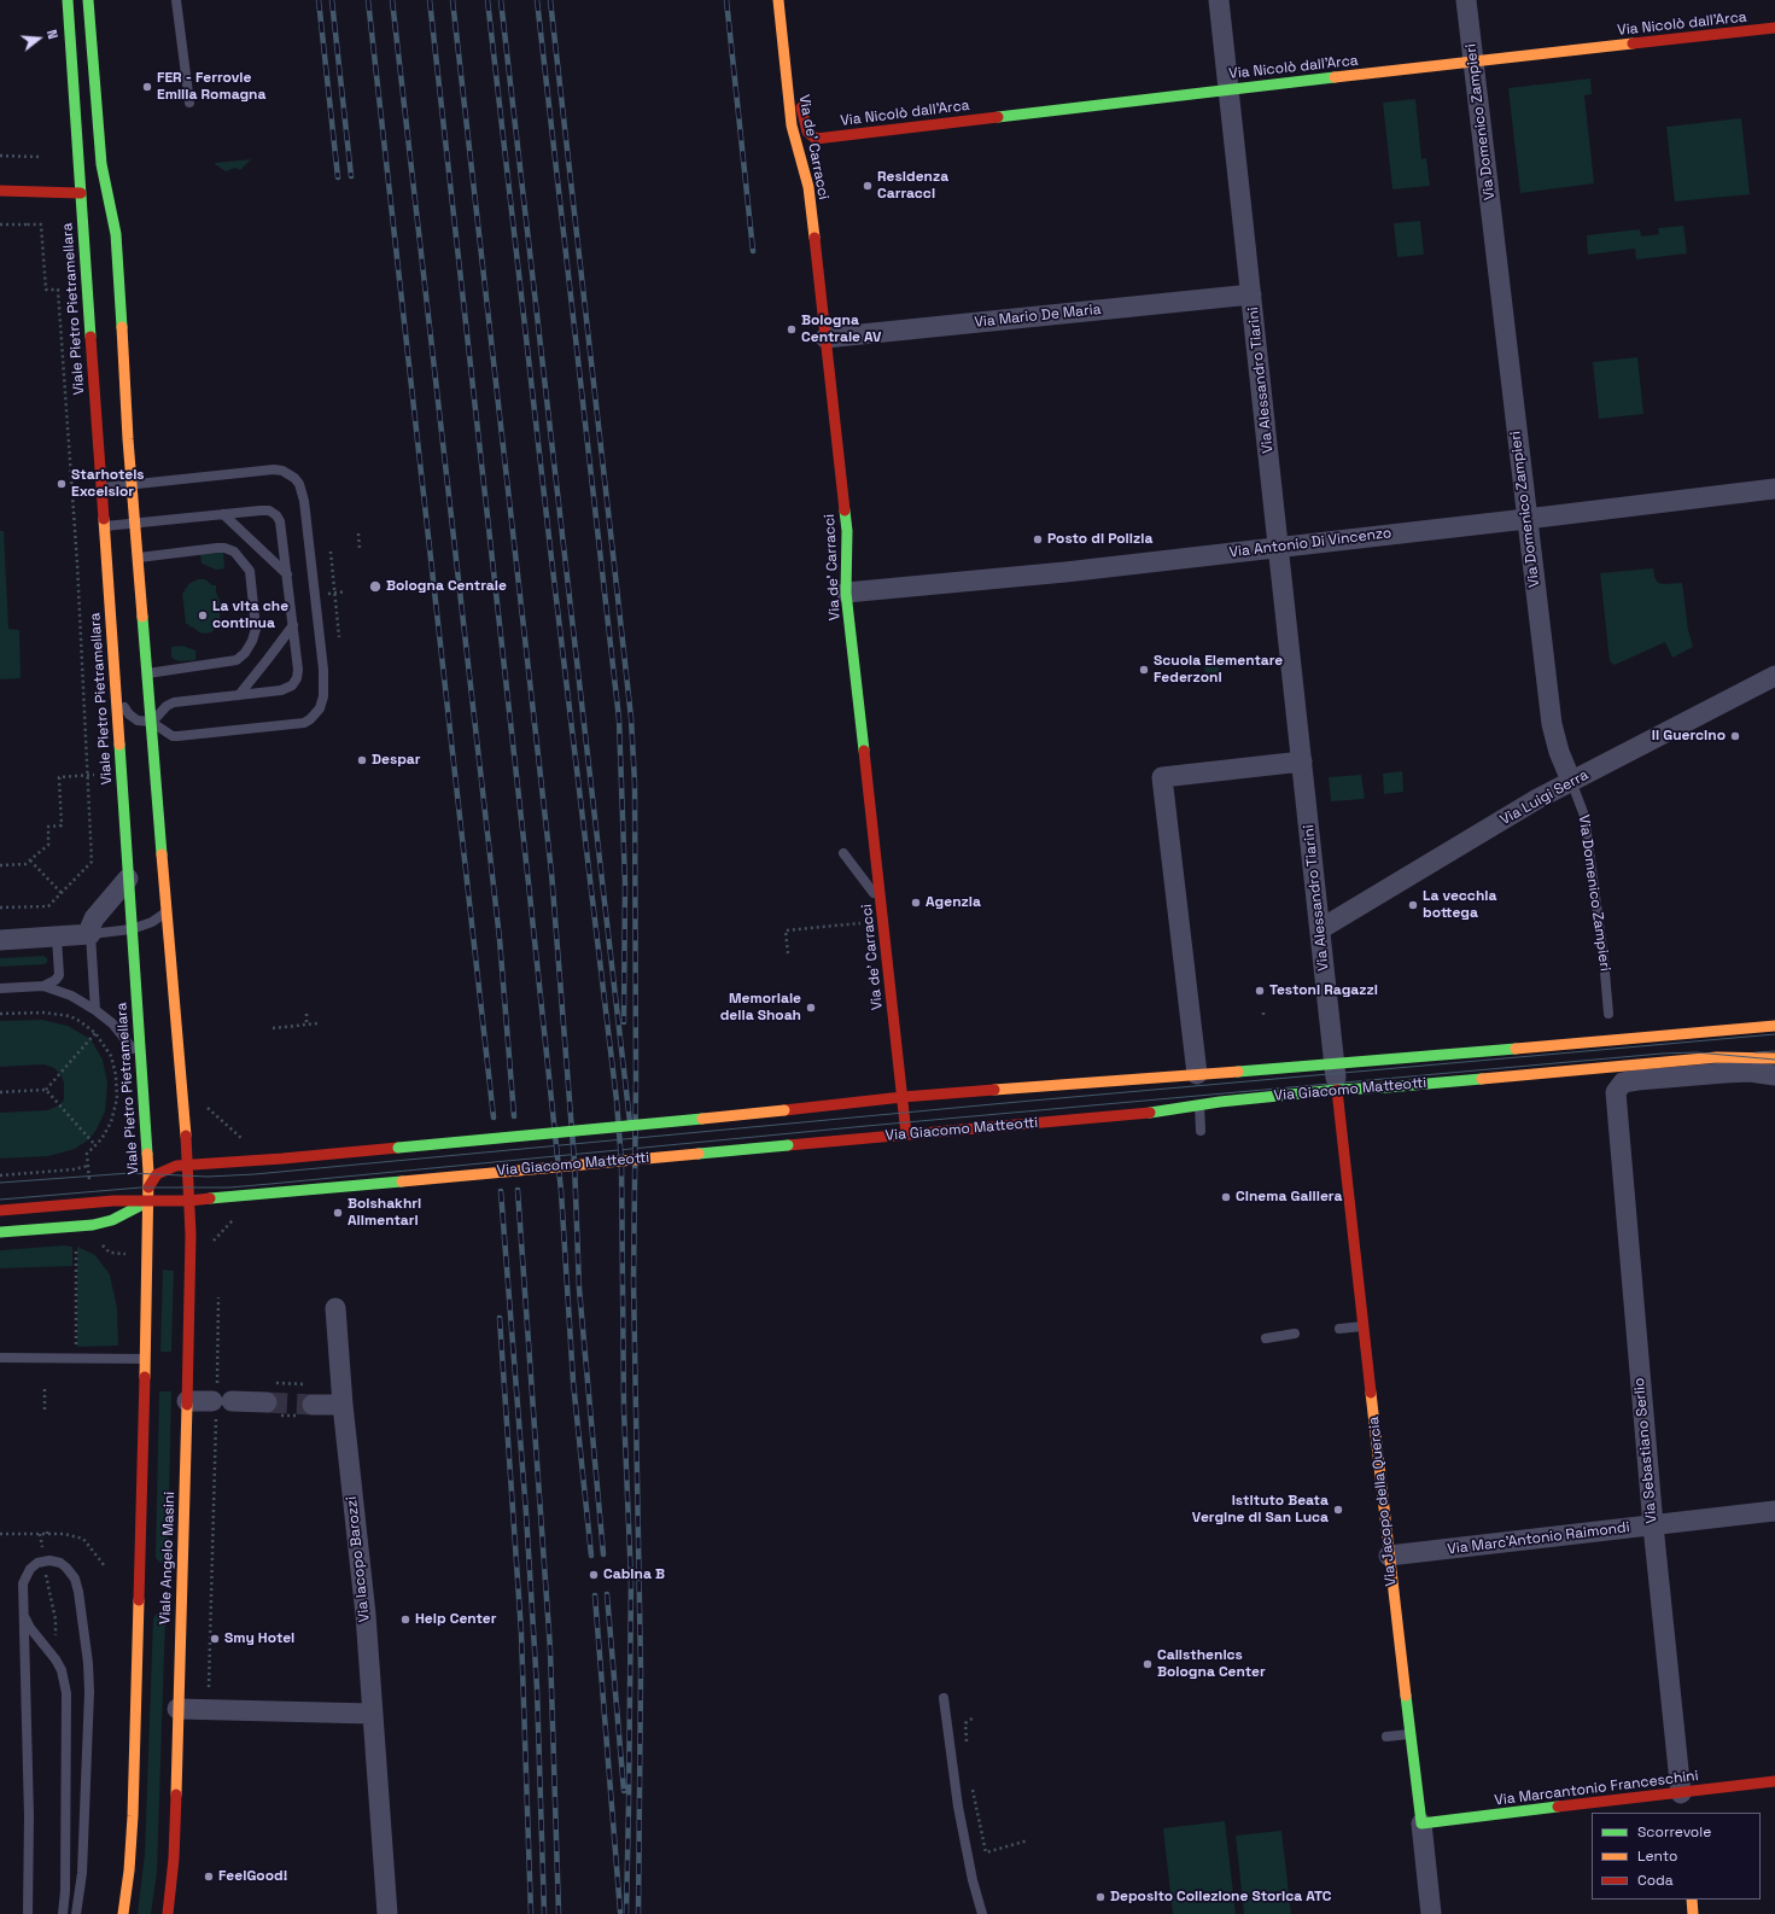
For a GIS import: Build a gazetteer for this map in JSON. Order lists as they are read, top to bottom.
{
  "streets": {
    "main road": [
      "Via Nicolò dall'Arca",
      "Via de' Carracci",
      "Viale Pietro Pietramellara",
      "Via Giacomo Matteotti",
      "Via Jacopo della Quercia",
      "Viale Angelo Masini",
      "Via Marcantonio Franceschini"
    ],
    "street": [
      "Via Domenico Zampieri",
      "Via Mario De Maria",
      "Via Alessandro Tiarini",
      "Via Antonio Di Vincenzo",
      "Via Luigi Serra",
      "Via Sebastiano Serlio",
      "Via Marc'Antonio Raimondi",
      "Via Iacopo Barozzi"
    ]
  },
  "crossings": [
    ["Via Nicolò dall'Arca", "Via Domenico Zampieri"],
    ["Via Nicolò dall'Arca", "Via de' Carracci"],
    ["Via Nicolò dall'Arca", "Via Alessandro Tiarini"],
    ["Via Domenico Zampieri", "Via Antonio Di Vincenzo"],
    ["Via Domenico Zampieri", "Via Luigi Serra"],
    ["Via de' Carracci", "Via Mario De Maria"],
    ["Via de' Carracci", "Via Antonio Di Vincenzo"],
    ["Via de' Carracci", "Via Giacomo Matteotti"],
    ["Viale Pietro Pietramellara", "Via Giacomo Matteotti"],
    ["Viale Pietro Pietramellara", "Viale Angelo Masini"],
    ["Via Mario De Maria", "Via Alessandro Tiarini"],
    ["Via Alessandro Tiarini", "Via Antonio Di Vincenzo"],
    ["Via Alessandro Tiarini", "Via Luigi Serra"],
    ["Via Alessandro Tiarini", "Via Giacomo Matteotti"],
    ["Via Alessandro Tiarini", "Via Jacopo della Quercia"],
    ["Via Giacomo Matteotti", "Via Sebastiano Serlio"],
    ["Via Giacomo Matteotti", "Via Jacopo della Quercia"],
    ["Via Giacomo Matteotti", "Viale Angelo Masini"],
    ["Via Sebastiano Serlio", "Via Marc'Antonio Raimondi"],
    ["Via Sebastiano Serlio", "Via Marcantonio Franceschini"],
    ["Via Jacopo della Quercia", "Via Marc'Antonio Raimondi"],
    ["Via Jacopo della Quercia", "Via Marcantonio Franceschini"]
  ],
  "places": [
    "FER - Ferrovie Emilia Romagna",
    "Residenza Carracci",
    "Bologna Centrale AV",
    "Starhotels Excelsior",
    "Posto di Polizia",
    "Bologna Centrale",
    "La vita che continua",
    "Scuola Elementare Federzoni",
    "Il Guercino",
    "Despar",
    "Agenzia",
    "La vecchia bottega",
    "Testoni Ragazzi",
    "Memoriale della Shoah",
    "Cinema Galliera",
    "Boishakhri Alimentari",
    "Istituto Beata Vergine di San Luca",
    "Cabina B",
    "Help Center",
    "Smy Hotel",
    "Calisthenics Bologna Center",
    "FeelGood!",
    "Deposito Collezione Storica ATC"
  ],
  "legend": ["Scorrevole", "Lento", "Coda"],
  "north": "right"
}
